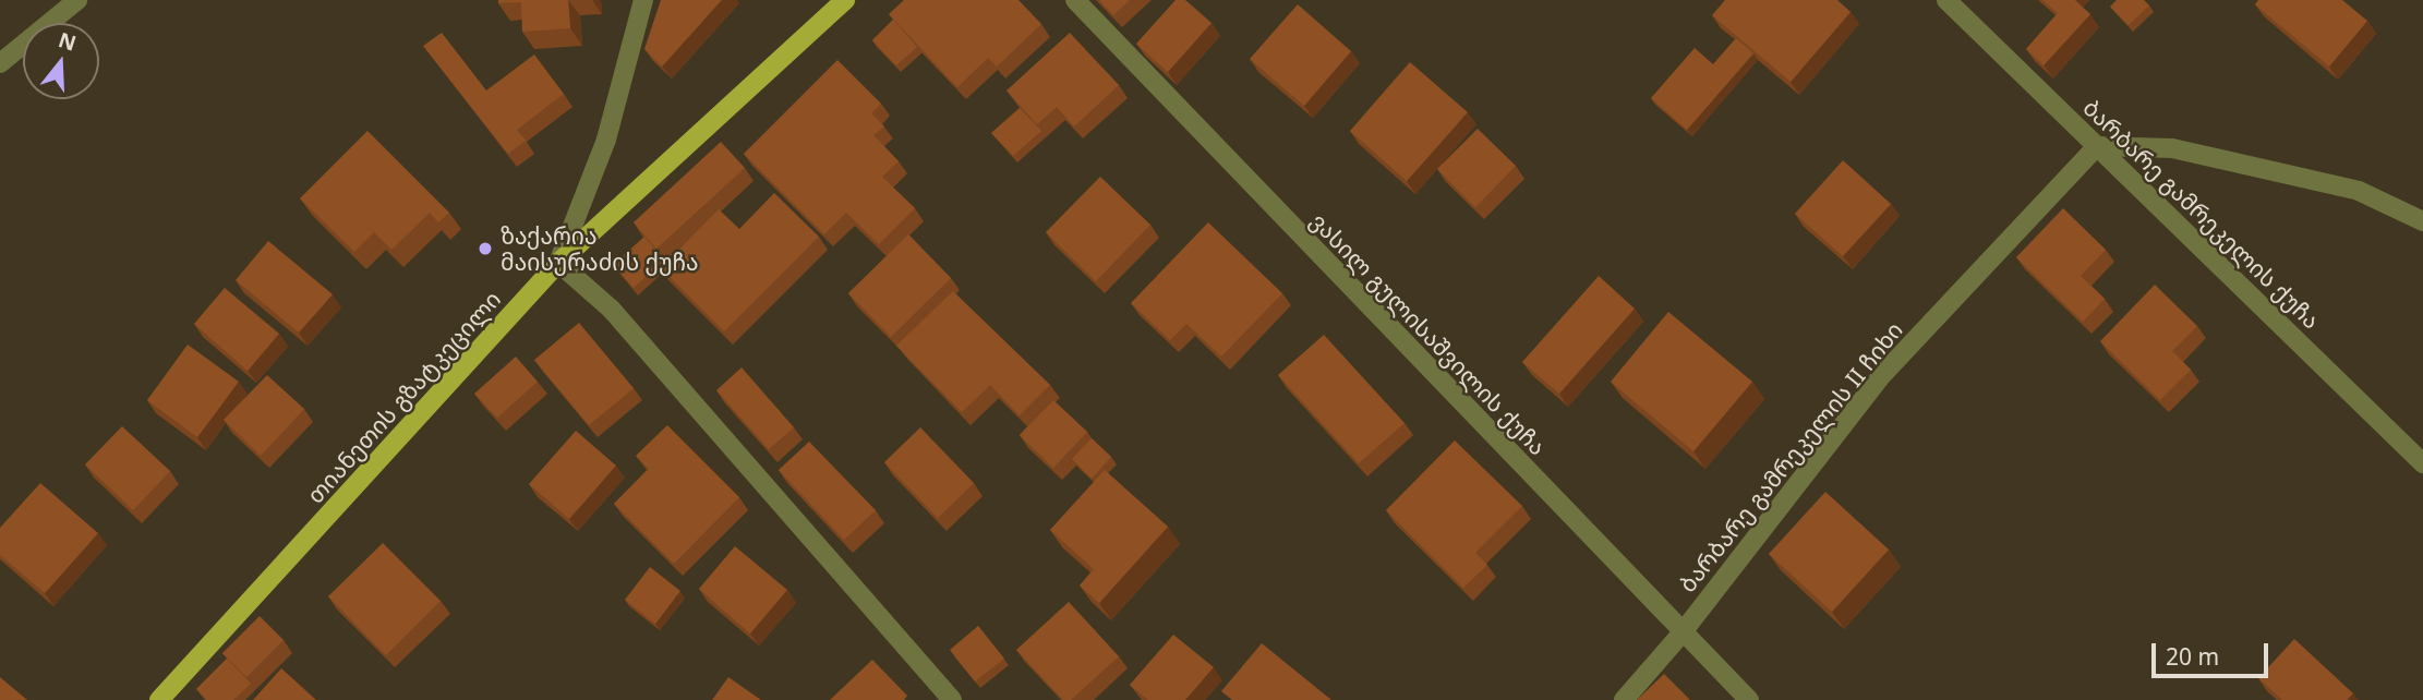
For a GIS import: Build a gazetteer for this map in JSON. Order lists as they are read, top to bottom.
{
  "streets": {
    "main road": ["თიანეთის გზატკეცილი"],
    "street": ["ბარბარე გამრეკელის ქუჩა", "ვასილ გულისაშვილის ქუჩა", "ბარბარე გამრეკელის II ჩიხი"]
  },
  "crossings": [
    ["ბარბარე გამრეკელის ქუჩა", "ბარბარე გამრეკელის II ჩიხი"],
    ["ვასილ გულისაშვილის ქუჩა", "ბარბარე გამრეკელის II ჩიხი"]
  ],
  "places": ["ზაქარია მაისურაძის ქუჩა"],
  "scale_bar": "20 m",
  "north": "top"
}
